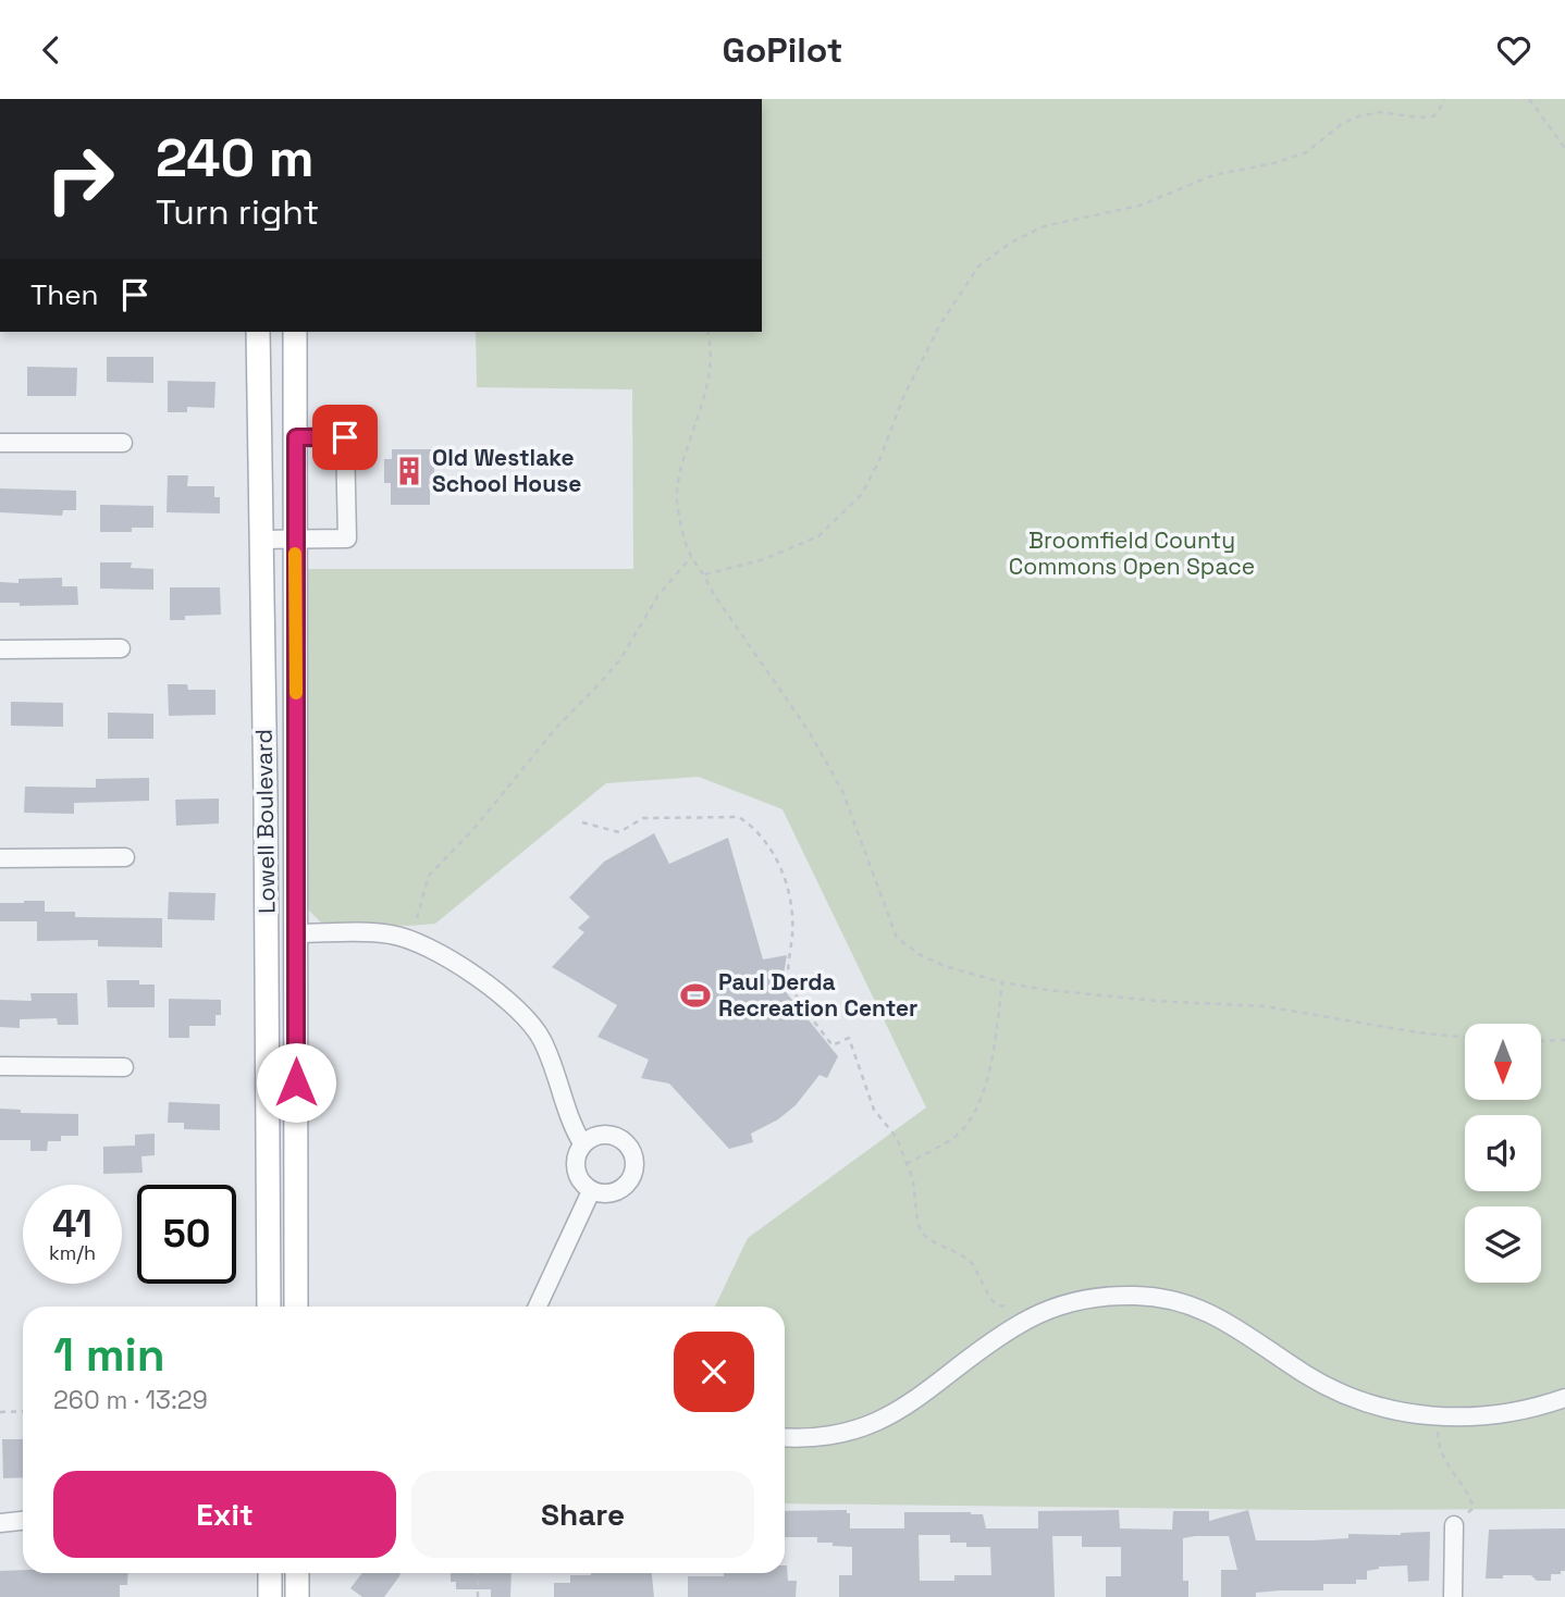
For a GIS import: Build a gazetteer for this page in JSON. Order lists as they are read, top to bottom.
{
  "streets": {
    "main road": ["Lowell Boulevard"]
  },
  "parks": ["Broomfield County Commons Open Space"],
  "places": {
    "building": ["Old Westlake School House"],
    "sports": ["Paul Derda Recreation Center"]
  },
  "north": "bottom",
  "page": {
    "header": "GoPilot",
    "turn": ["240 m", "Turn right"],
    "then": "Then",
    "speed": "41 km/h",
    "limit": "50",
    "heading": ["1 min", "260 m · 13:29"],
    "buttons": ["Exit", "Share"]
  }
}
